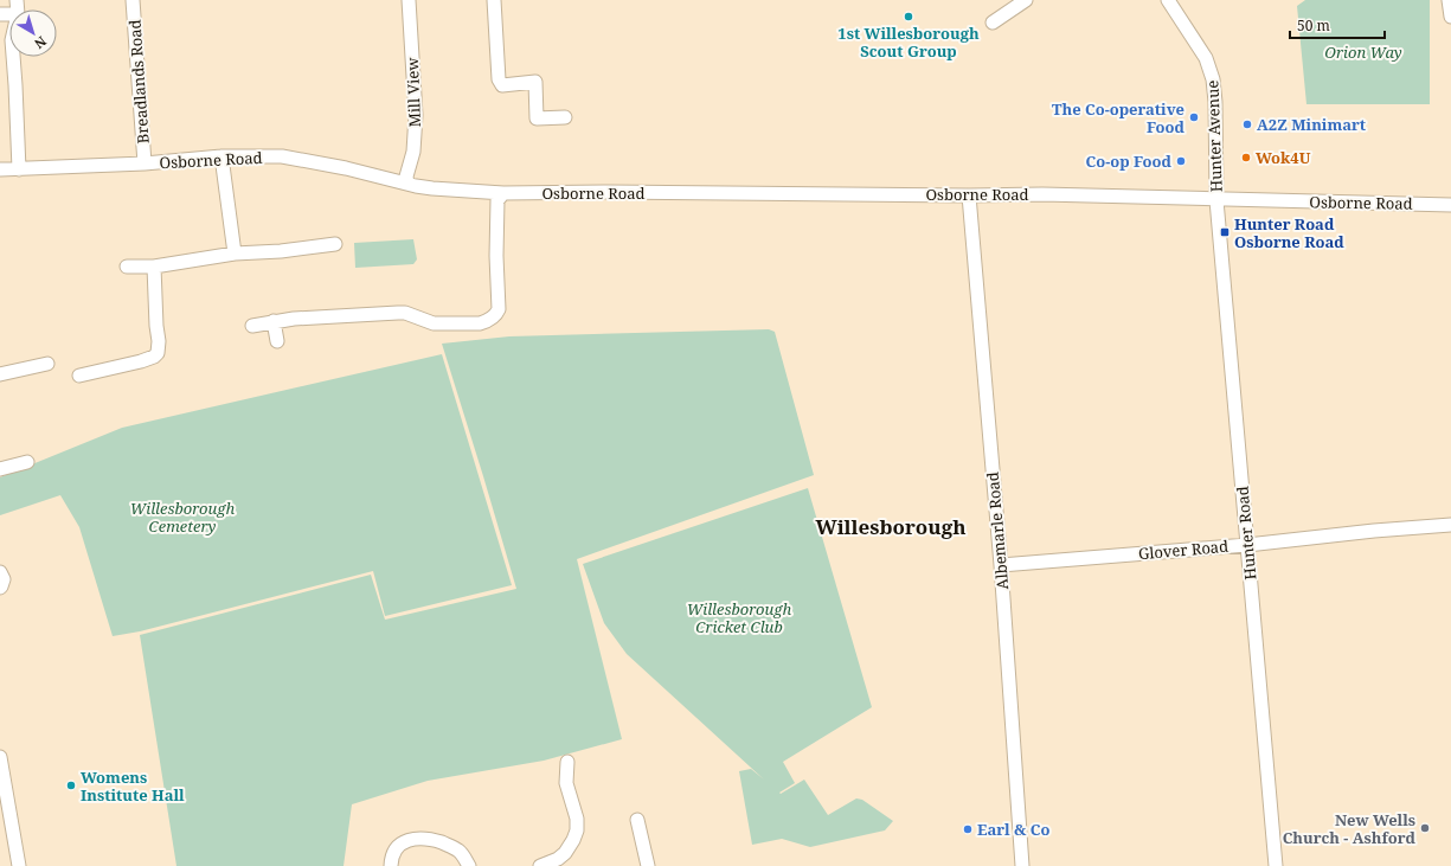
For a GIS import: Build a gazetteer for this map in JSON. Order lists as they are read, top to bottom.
{
  "streets": {
    "street": [
      "Breadlands Road",
      "Mill View",
      "Hunter Avenue",
      "Osborne Road",
      "Albemarle Road",
      "Hunter Road",
      "Glover Road"
    ]
  },
  "crossings": [
    ["Breadlands Road", "Osborne Road"],
    ["Mill View", "Osborne Road"],
    ["Hunter Avenue", "Osborne Road"],
    ["Hunter Avenue", "Hunter Road"],
    ["Osborne Road", "Albemarle Road"],
    ["Osborne Road", "Hunter Road"],
    ["Albemarle Road", "Glover Road"],
    ["Hunter Road", "Glover Road"]
  ],
  "districts": ["Willesborough"],
  "parks": ["Orion Way", "Willesborough Cemetery", "Willesborough Cricket Club"],
  "places": {
    "other": [
      "1st Willesborough Scout Group",
      "The Co-operative Food",
      "A2Z Minimart",
      "Wok4U",
      "Co-op Food",
      "Womens Institute Hall",
      "New Wells Church - Ashford",
      "Earl & Co"
    ],
    "transit": ["Hunter Road Osborne Road"]
  },
  "scale_bar": "50 m",
  "north": "bottom right"
}
